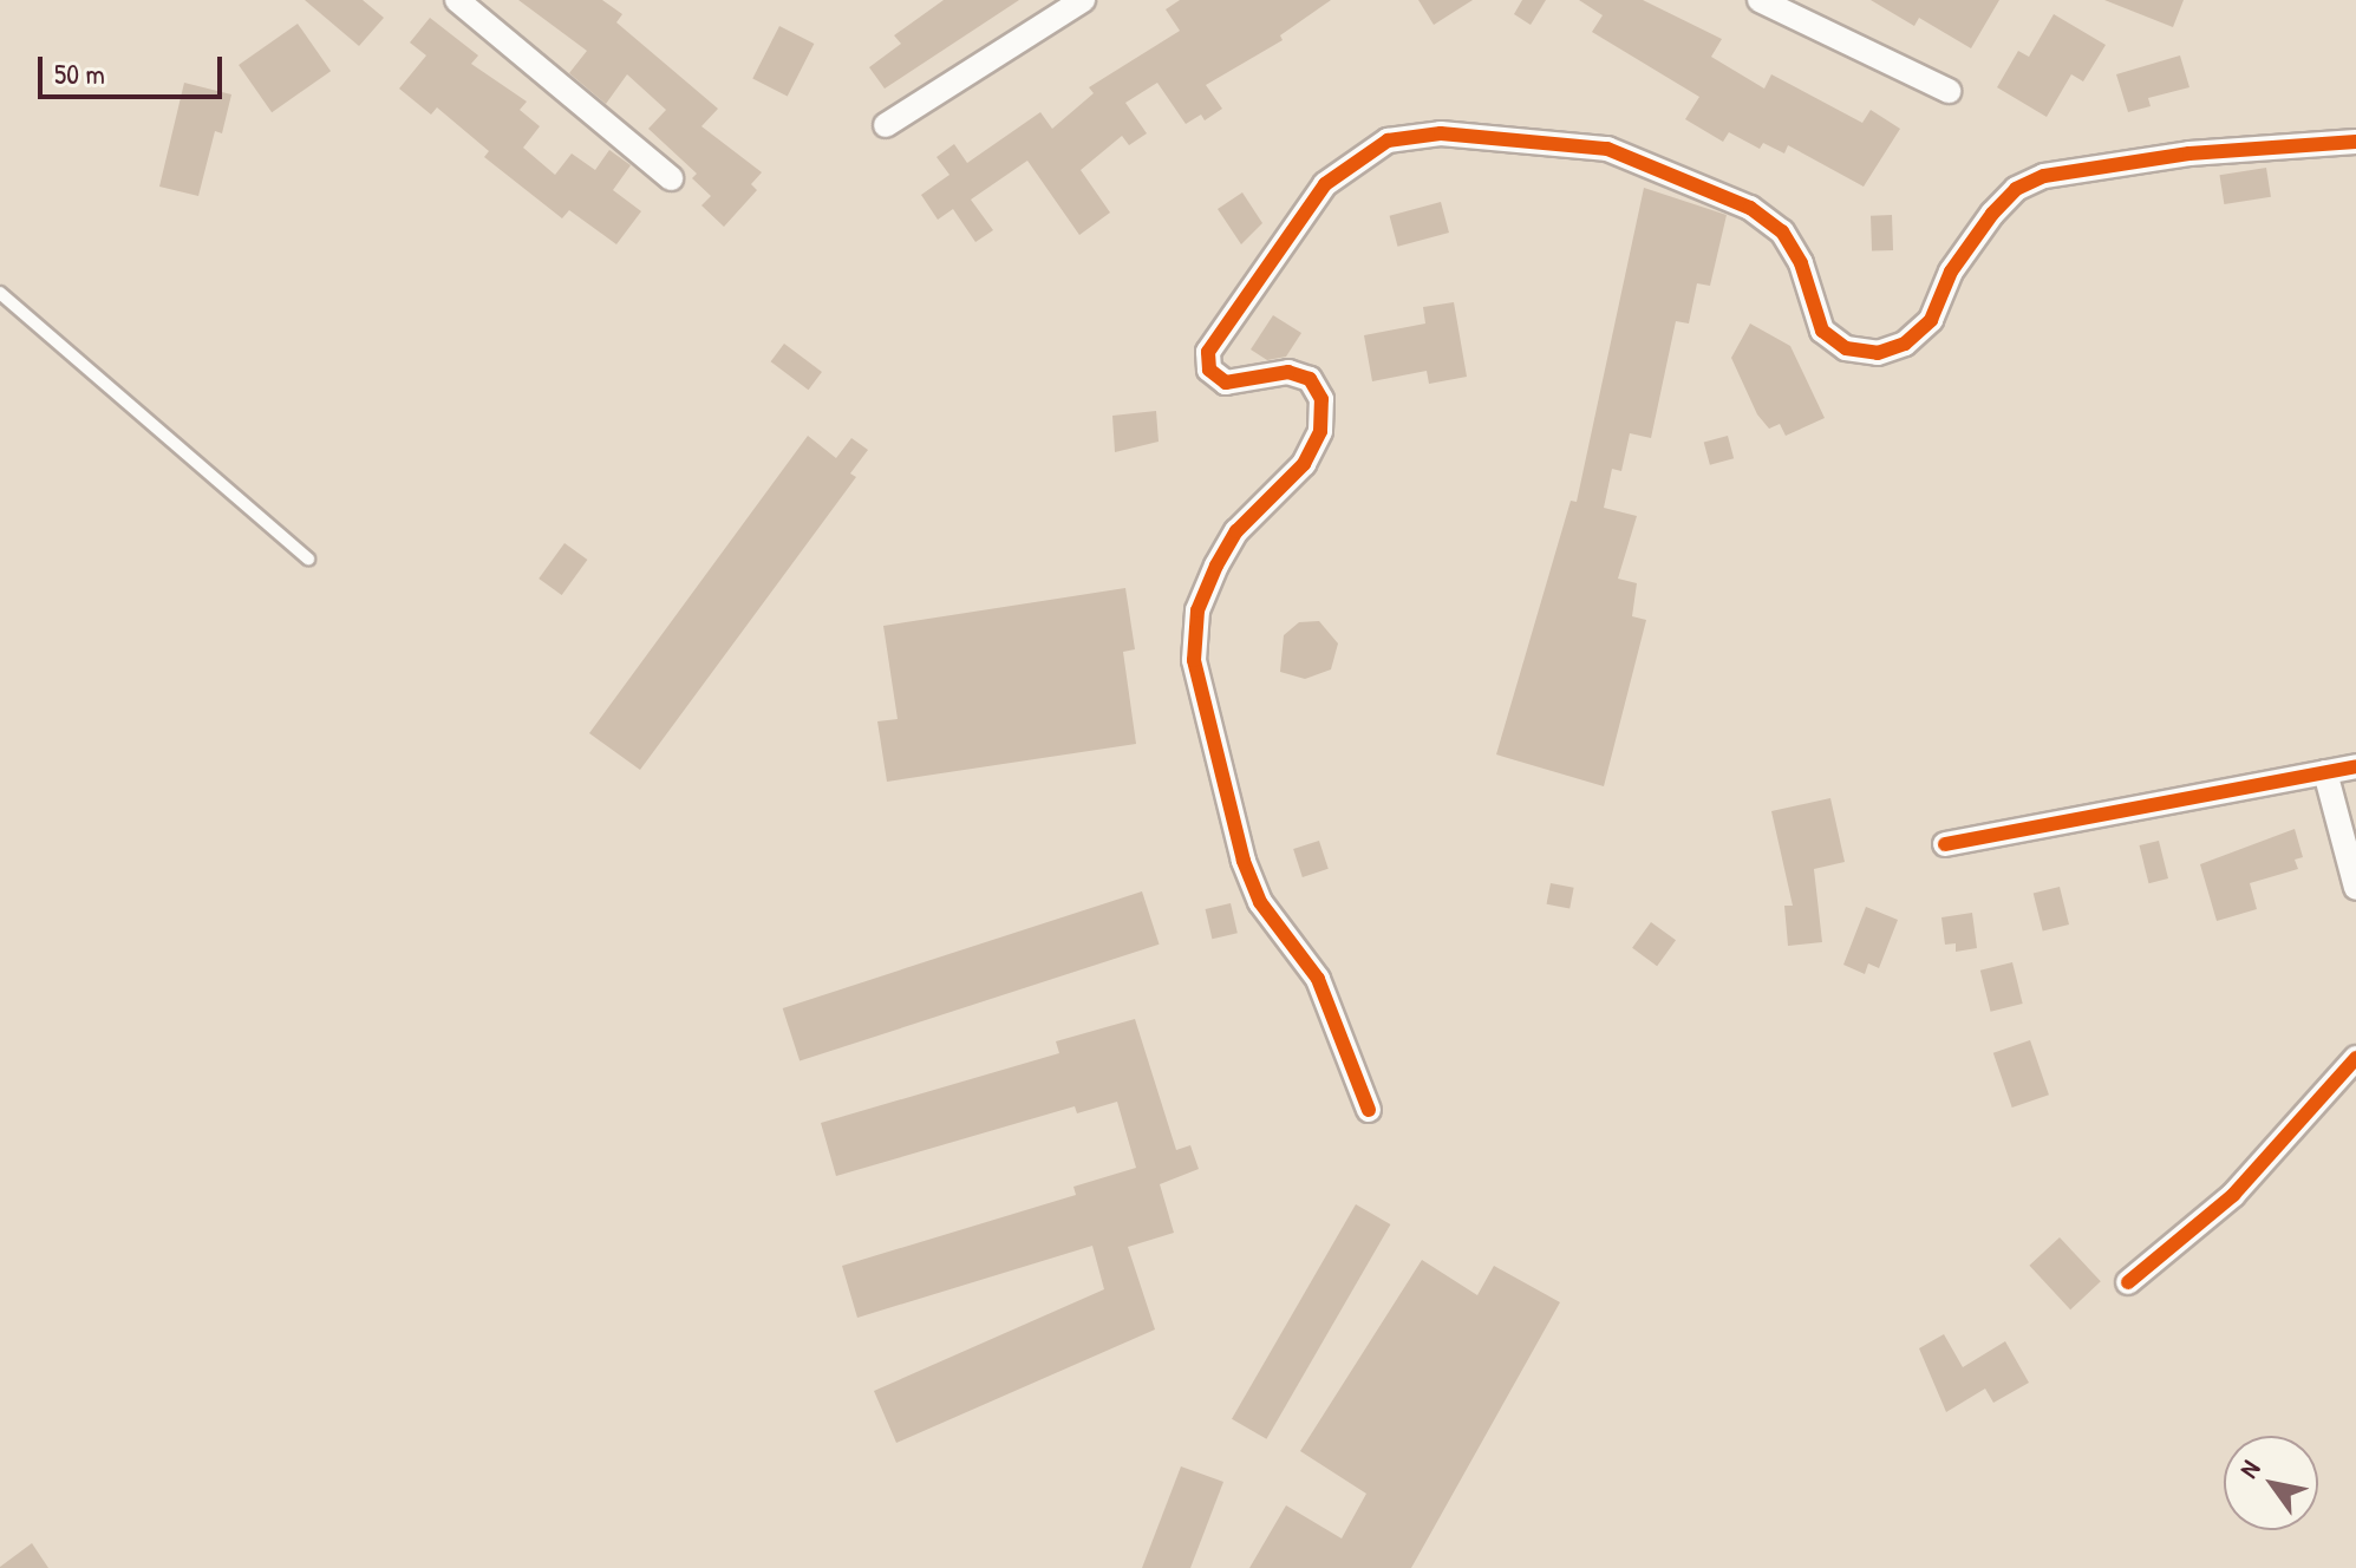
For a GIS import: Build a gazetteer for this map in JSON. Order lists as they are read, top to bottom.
{
  "scale_bar": "50 m",
  "north": "top left"
}
